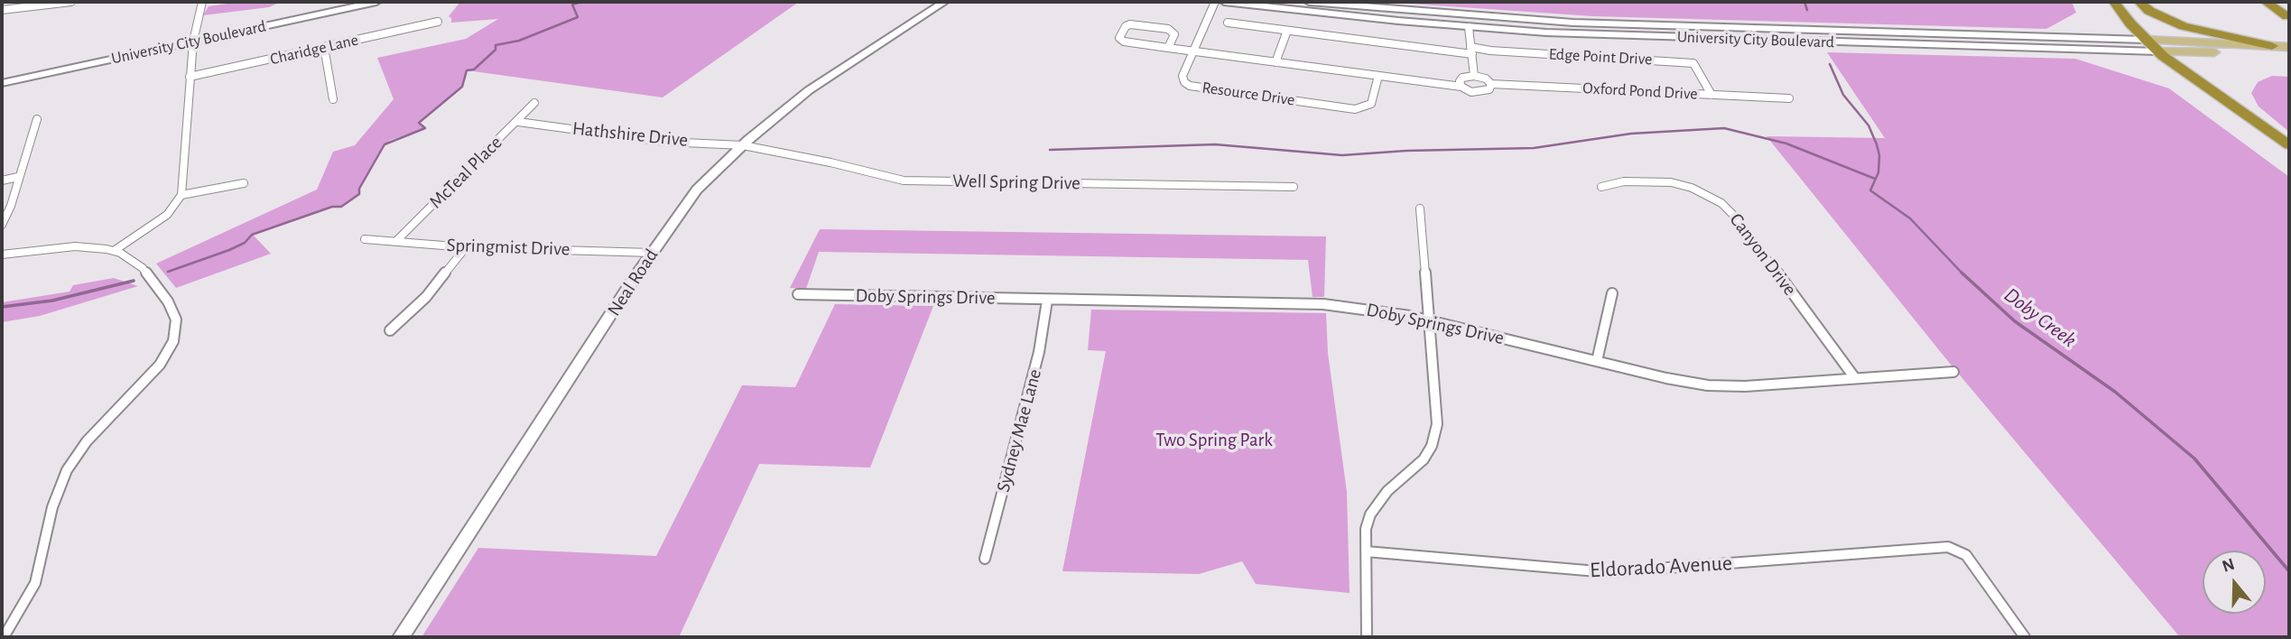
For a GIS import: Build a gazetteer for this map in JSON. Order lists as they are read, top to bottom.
{
  "streets": {
    "main road": ["University City Boulevard", "Neal Road"],
    "street": [
      "Charidge Lane",
      "Edge Point Drive",
      "Oxford Pond Drive",
      "Resource Drive",
      "Hathshire Drive",
      "McTeal Place",
      "Well Spring Drive",
      "Springmist Drive",
      "Canyon Drive",
      "Doby Springs Drive",
      "Sydney Mae Lane",
      "Eldorado Avenue"
    ]
  },
  "crossings": [
    ["Edge Point Drive", "Oxford Pond Drive"],
    ["Oxford Pond Drive", "Resource Drive"],
    ["Hathshire Drive", "McTeal Place"],
    ["Hathshire Drive", "Well Spring Drive"],
    ["Hathshire Drive", "Neal Road"],
    ["McTeal Place", "Springmist Drive"],
    ["Well Spring Drive", "Neal Road"],
    ["Springmist Drive", "Neal Road"],
    ["Canyon Drive", "Doby Springs Drive"],
    ["Doby Springs Drive", "Sydney Mae Lane"]
  ],
  "water": ["Doby Creek"],
  "parks": ["Two Spring Park"],
  "north": "top"
}
